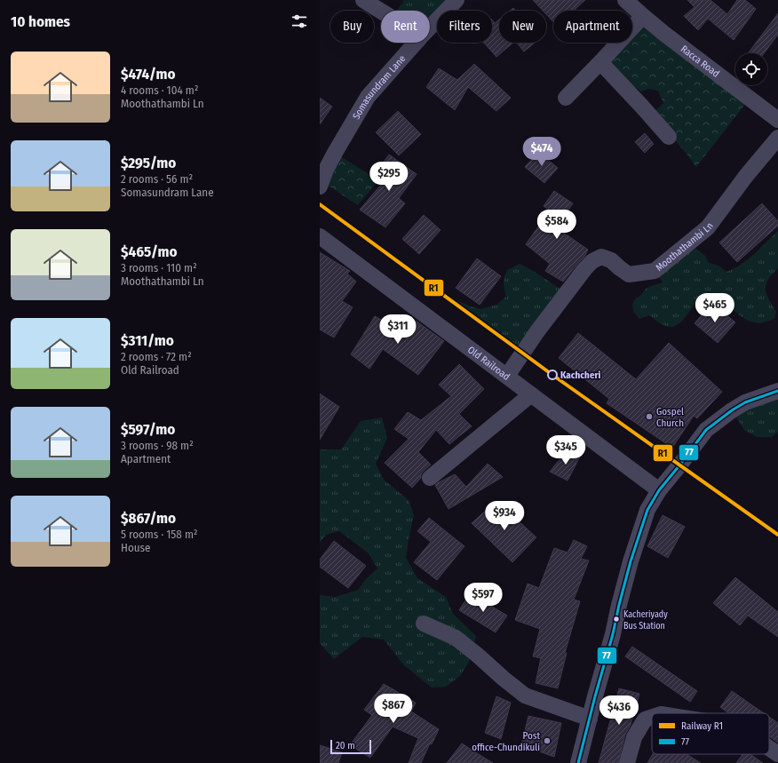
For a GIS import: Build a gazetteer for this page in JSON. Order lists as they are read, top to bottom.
{
  "streets": {
    "street": [
      "Racca Road",
      "Somasundram Lane",
      "Moothathambi Ln",
      "Old Railroad"
    ]
  },
  "crossings": [
    ["Moothathambi Ln", "Old Railroad"]
  ],
  "places": [
    "Kachcheri",
    "Gospel Church",
    "Kacheriyady Bus Station",
    "Post office-Chundikuli"
  ],
  "lines": ["rail line R1", "transit line 77"],
  "legend": ["Railway R1", "77"],
  "scale_bar": "20 m",
  "page": {
    "heading": "10 homes",
    "chip": [
      "Buy",
      "Rent",
      "Filters",
      "New",
      "Apartment"
    ],
    "list": [
      {
        "name": "$474/mo",
        "note": "4 rooms · 104 m² · Moothathambi Ln"
      },
      {
        "name": "$295/mo",
        "note": "2 rooms · 56 m² · Somasundram Lane"
      },
      {
        "name": "$465/mo",
        "note": "3 rooms · 110 m² · Moothathambi Ln"
      },
      {
        "name": "$311/mo",
        "note": "2 rooms · 72 m² · Old Railroad"
      },
      {
        "name": "$597/mo",
        "note": "3 rooms · 98 m² · Apartment"
      },
      {
        "name": "$867/mo",
        "note": "5 rooms · 158 m² · House"
      }
    ],
    "price": [
      "$474",
      "$295",
      "$584",
      "$465",
      "$311",
      "$345",
      "$934",
      "$597",
      "$867",
      "$436"
    ],
    "scale": "20 m"
  }
}
